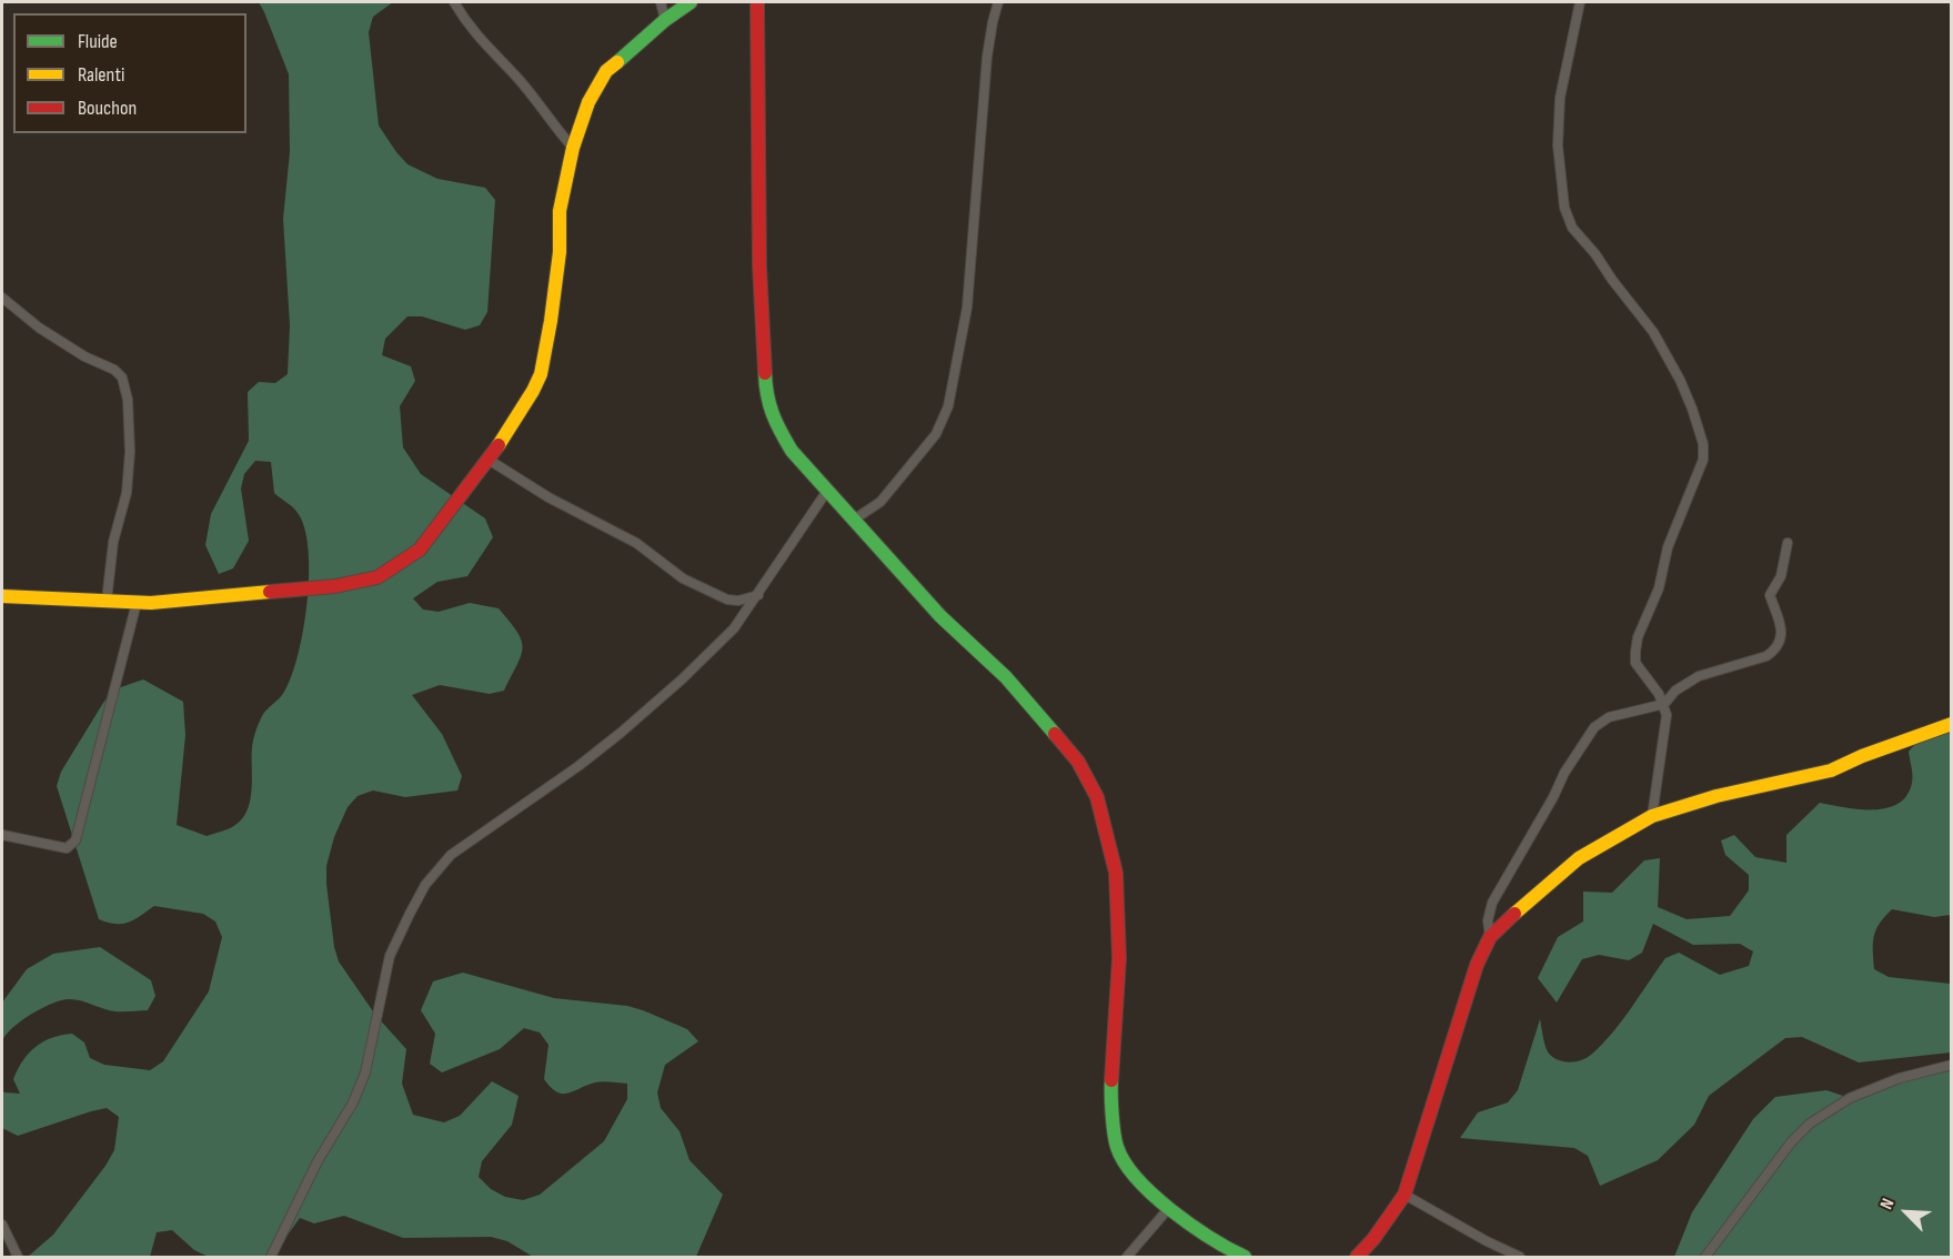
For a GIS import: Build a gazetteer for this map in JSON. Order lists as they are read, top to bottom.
{
  "legend": ["Fluide", "Ralenti", "Bouchon"],
  "north": "top left"
}
